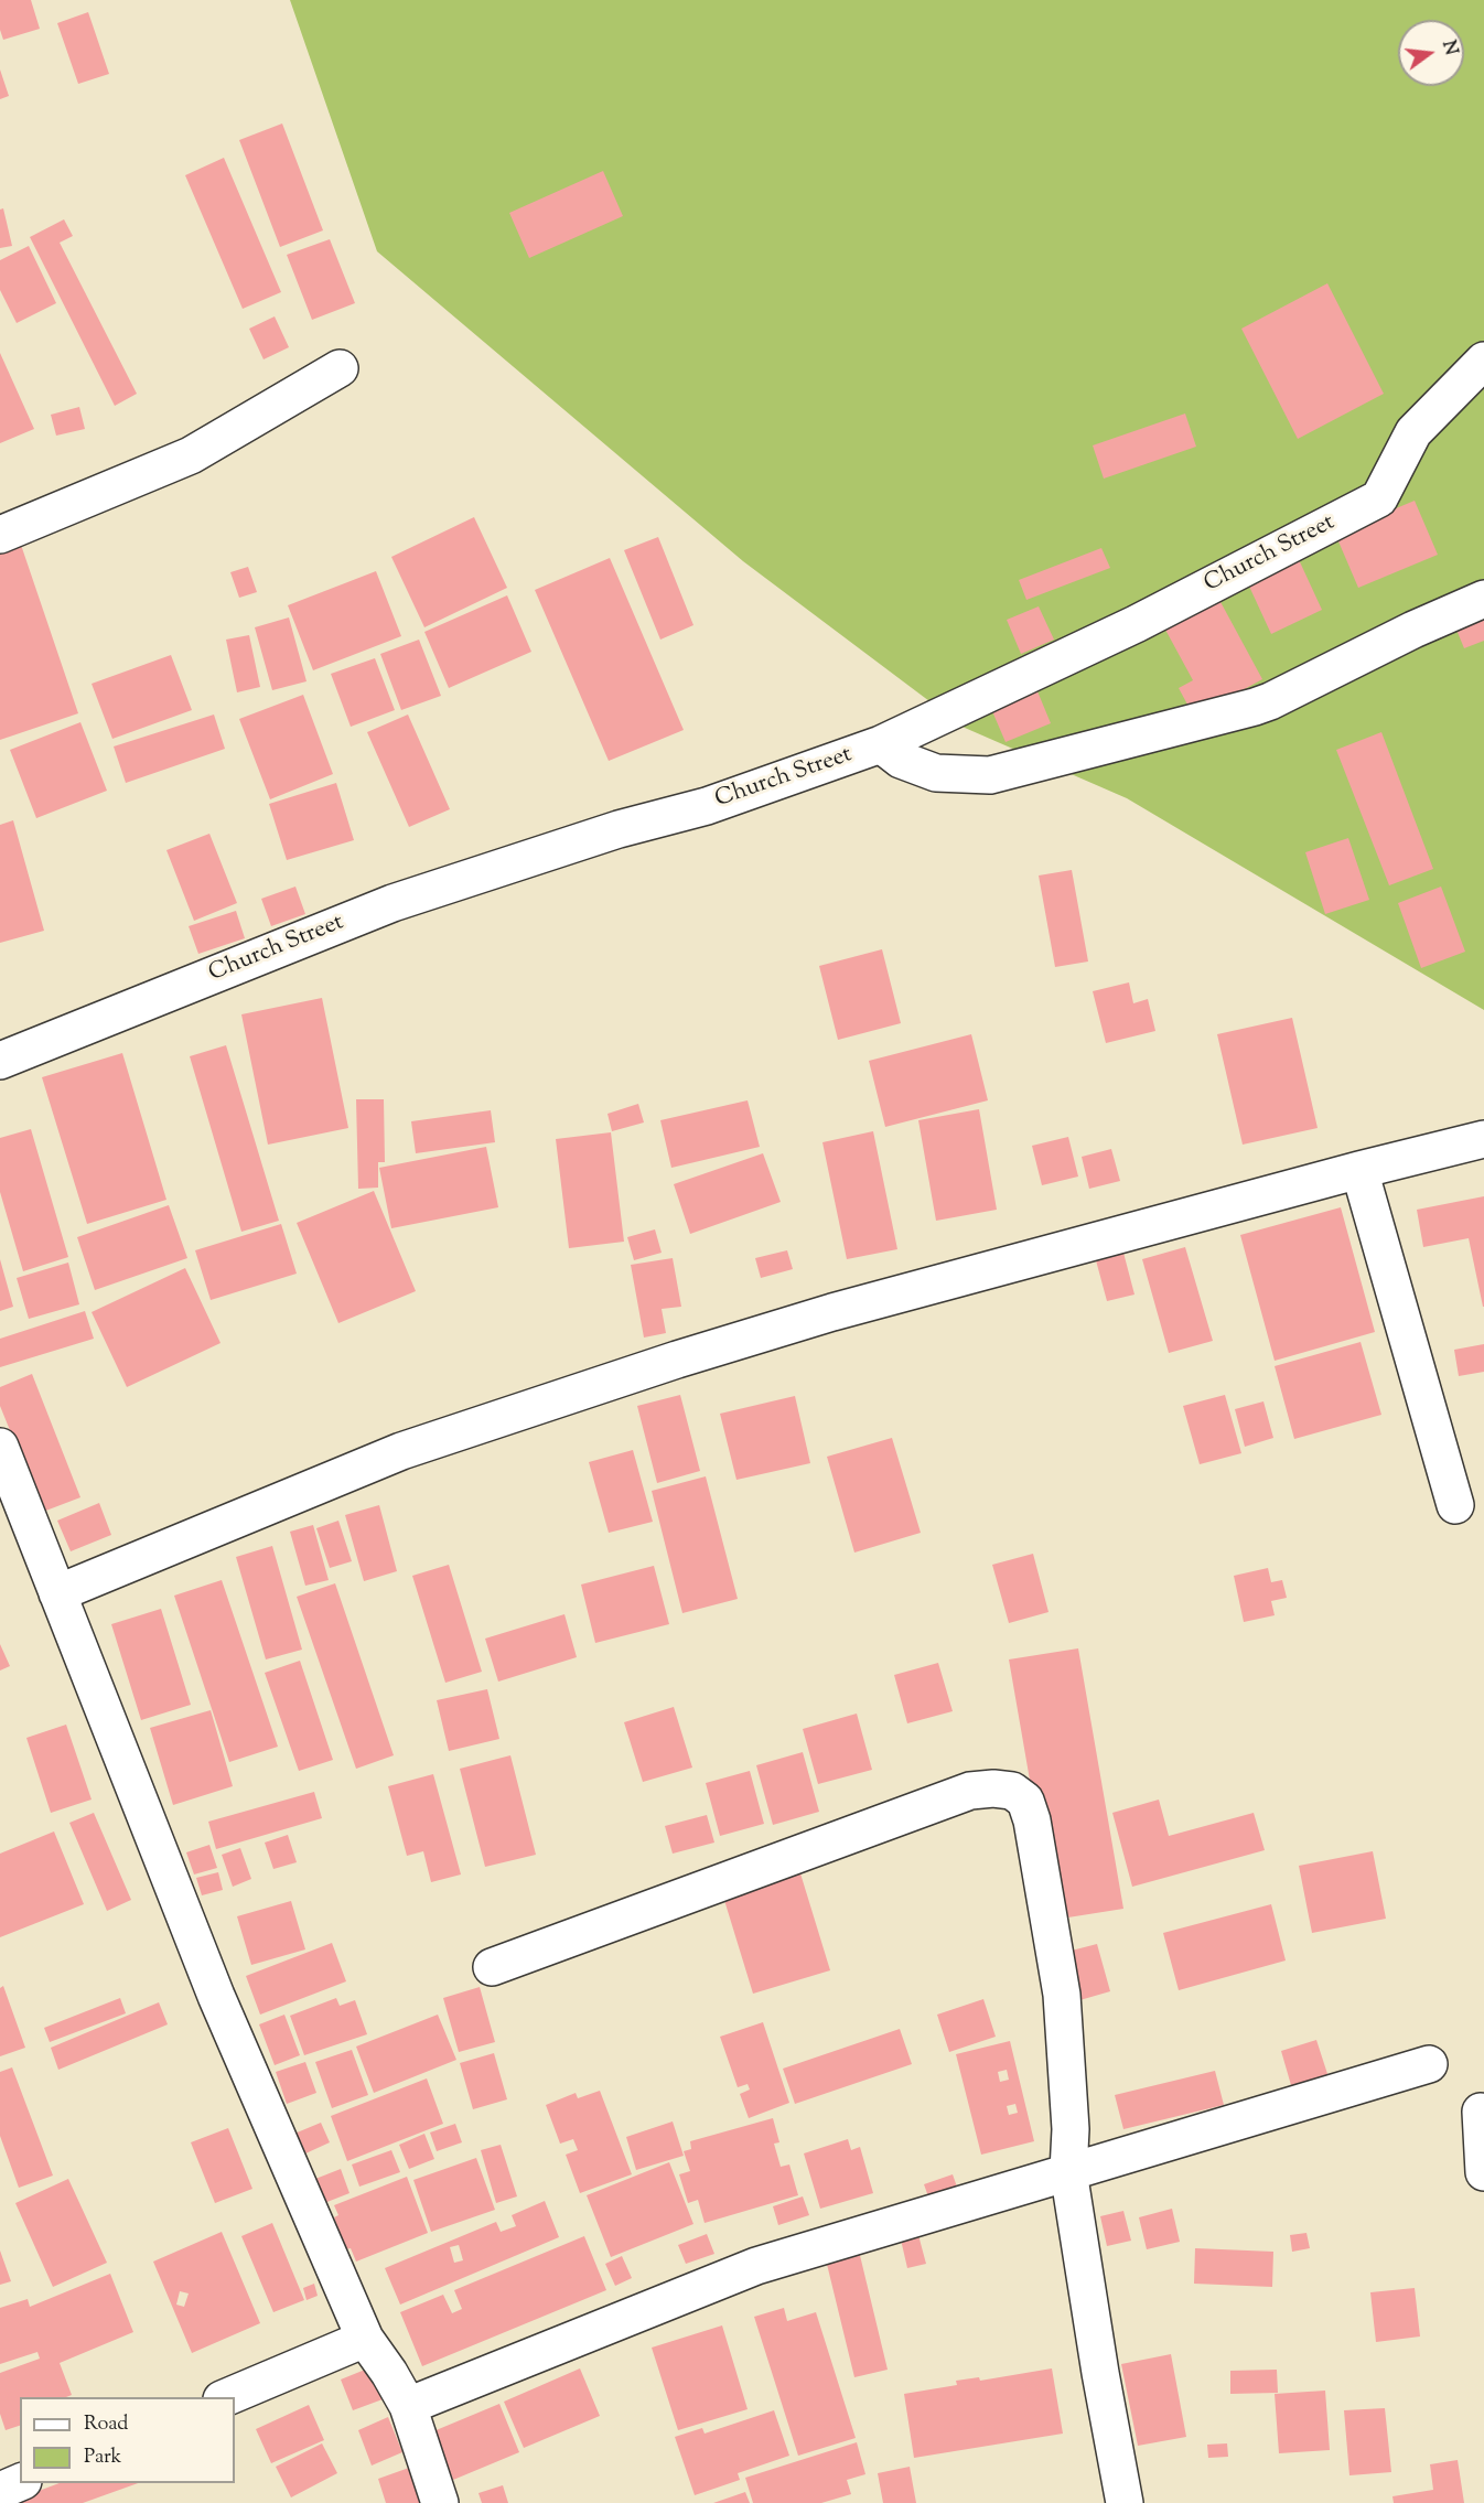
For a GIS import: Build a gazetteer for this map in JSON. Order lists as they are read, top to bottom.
{
  "streets": {
    "street": ["Church Street"]
  },
  "legend": ["Road", "Park"],
  "north": "right"
}
